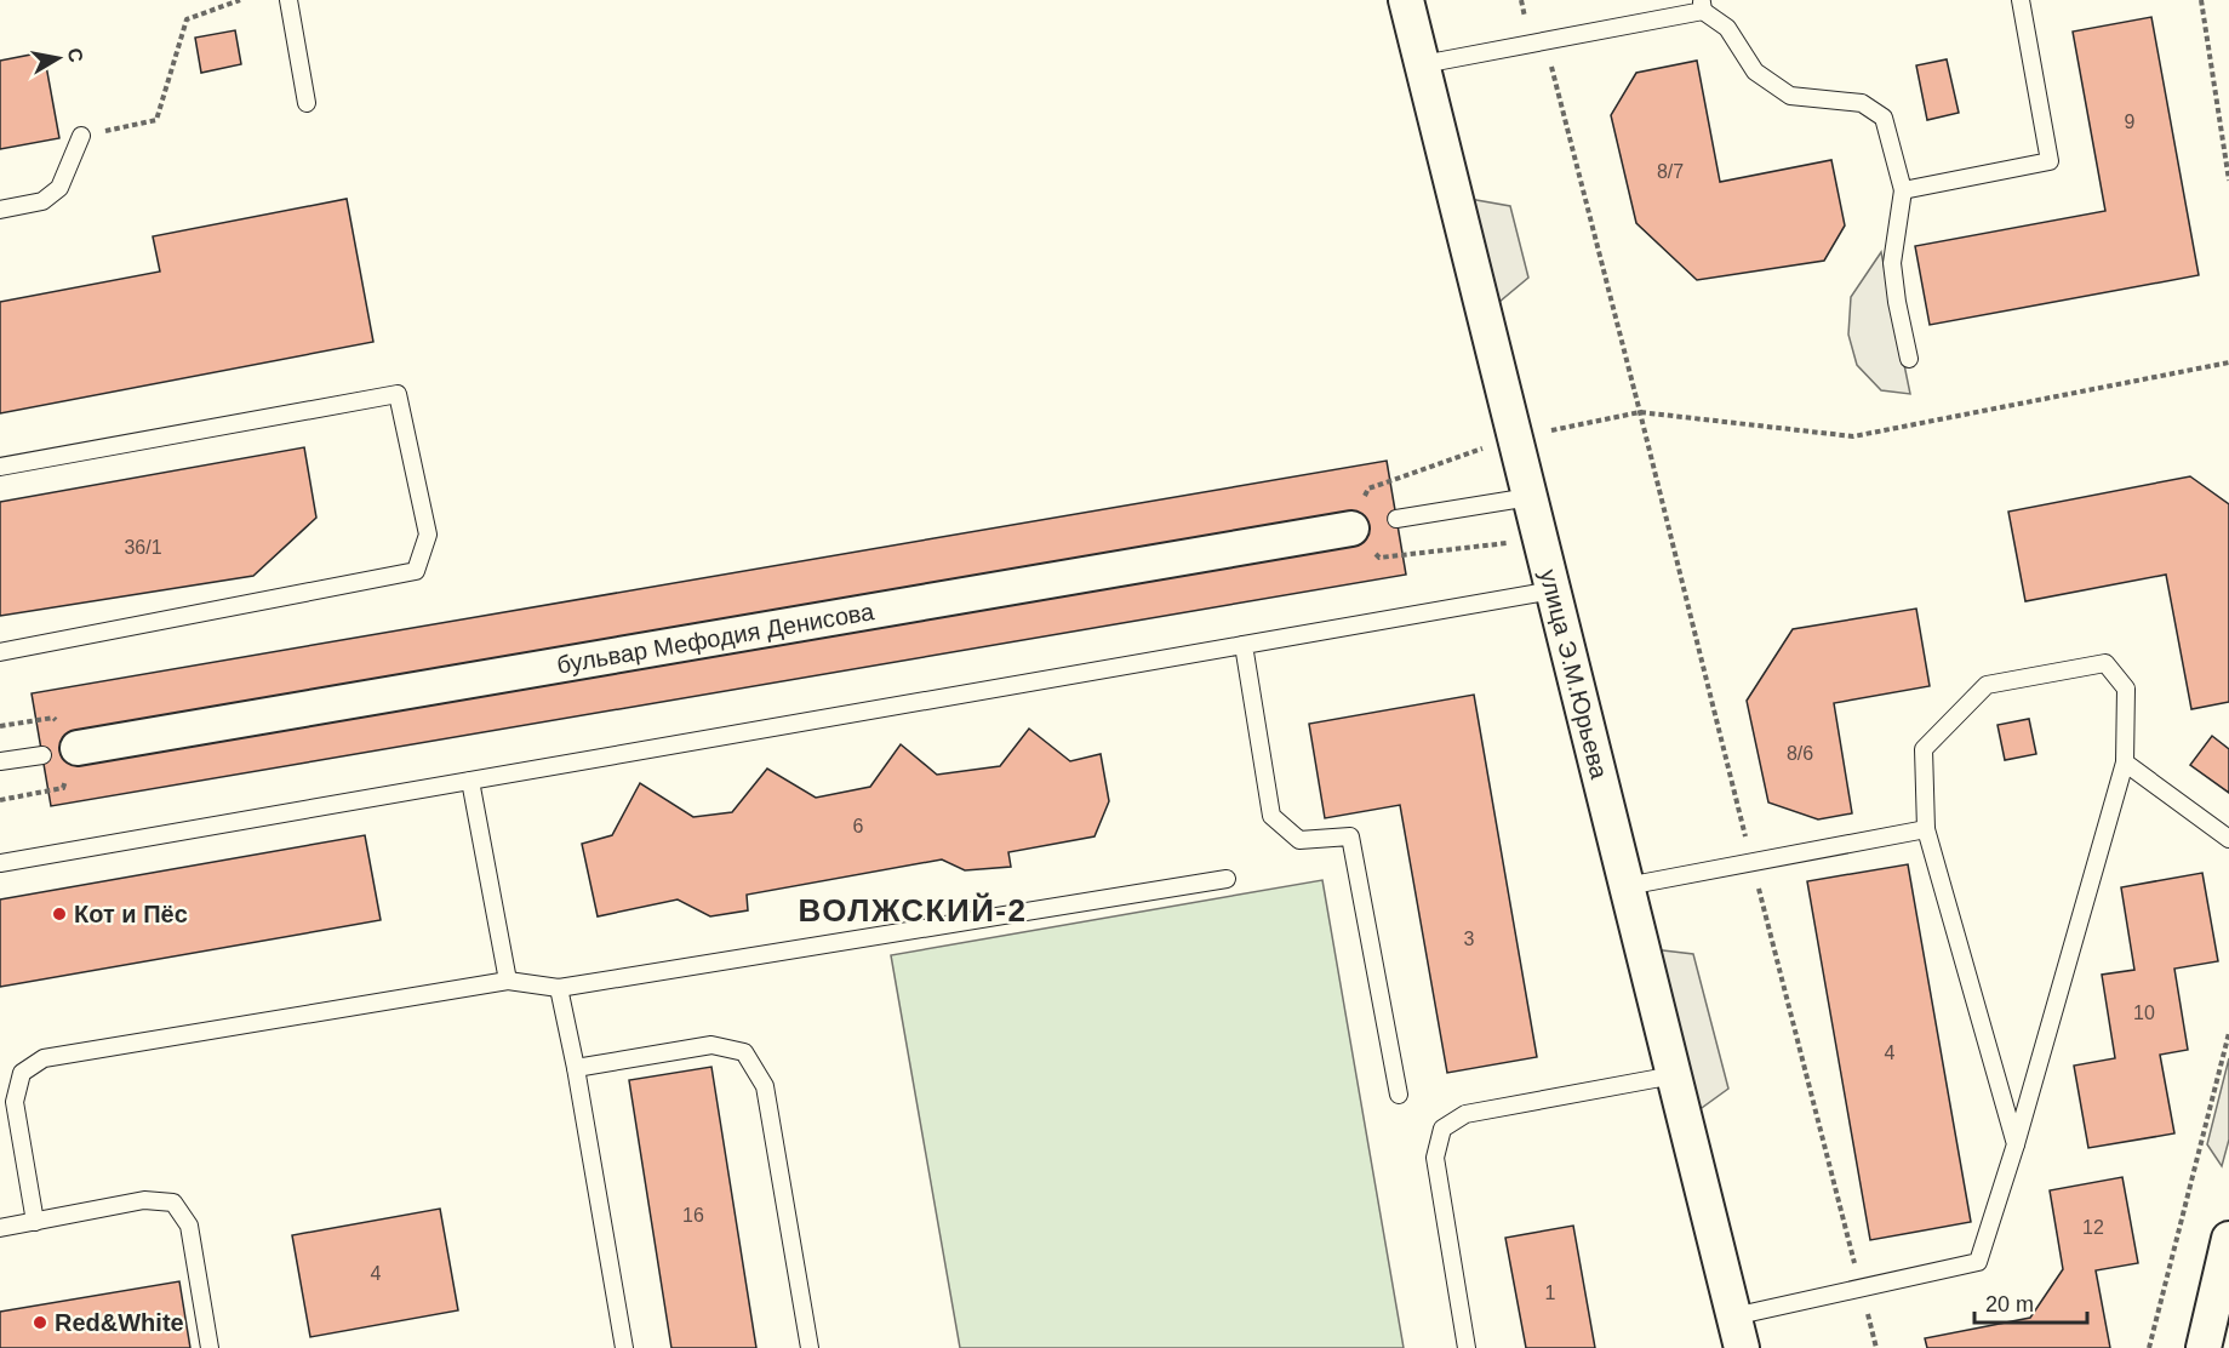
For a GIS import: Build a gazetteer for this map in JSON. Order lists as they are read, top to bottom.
{
  "streets": {
    "street": ["бульвар Мефодия Денисова", "улица Э.М.Юрьева"]
  },
  "districts": ["ВОЛЖСКИЙ-2"],
  "places": ["Кот и Пёс", "Red&White"],
  "house_numbers": [
    "9",
    "8/7",
    "36/1",
    "8/6",
    "6",
    "3",
    "10",
    "4",
    "16",
    "12",
    "4",
    "1"
  ],
  "scale_bar": "20 m",
  "north": "right"
}
